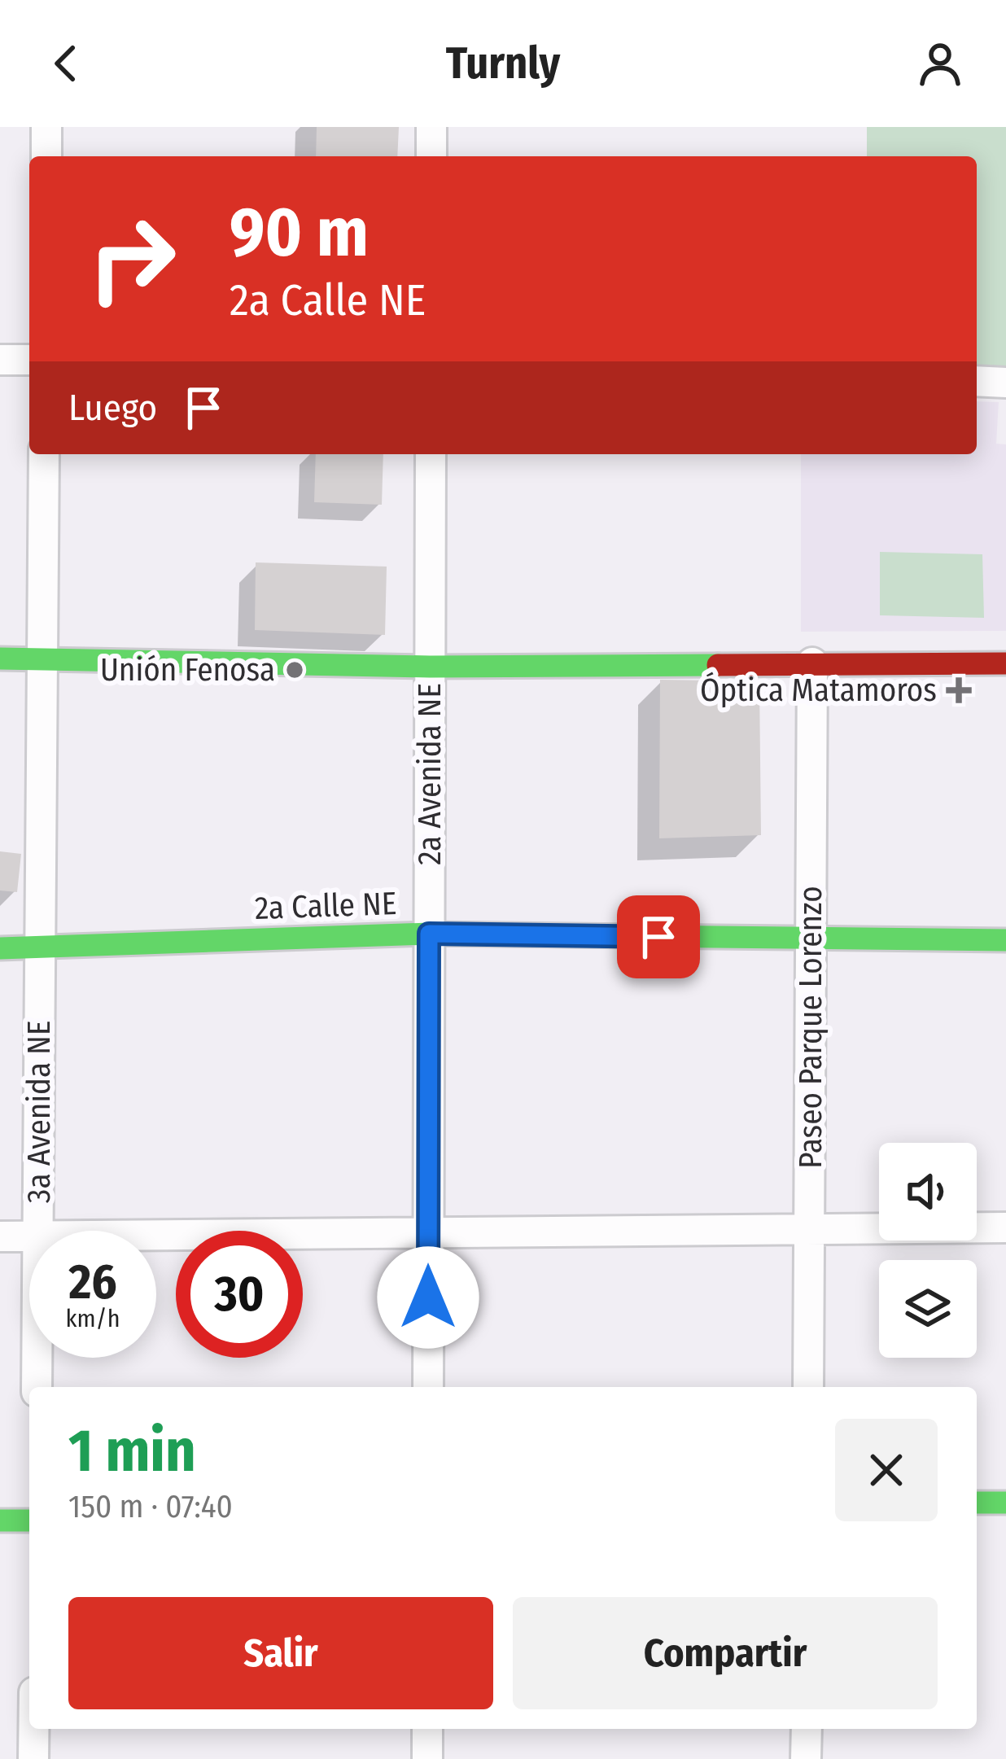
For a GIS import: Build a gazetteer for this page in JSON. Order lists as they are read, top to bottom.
{
  "streets": {
    "street": [
      "2a Avenida NE",
      "2a Calle NE",
      "Paseo Parque Lorenzo",
      "3a Avenida NE"
    ]
  },
  "crossings": [
    ["2a Avenida NE", "2a Calle NE"],
    ["2a Calle NE", "Paseo Parque Lorenzo"],
    ["2a Calle NE", "3a Avenida NE"]
  ],
  "places": {
    "other": ["Unión Fenosa"],
    "health": ["Óptica Matamoros"]
  },
  "page": {
    "header": "Turnly",
    "turn": ["90 m", "2a Calle NE"],
    "then": "Luego",
    "speed": "26 km/h",
    "limit": "30",
    "heading": ["1 min", "150 m · 07:40"],
    "buttons": ["Salir", "Compartir"]
  }
}
